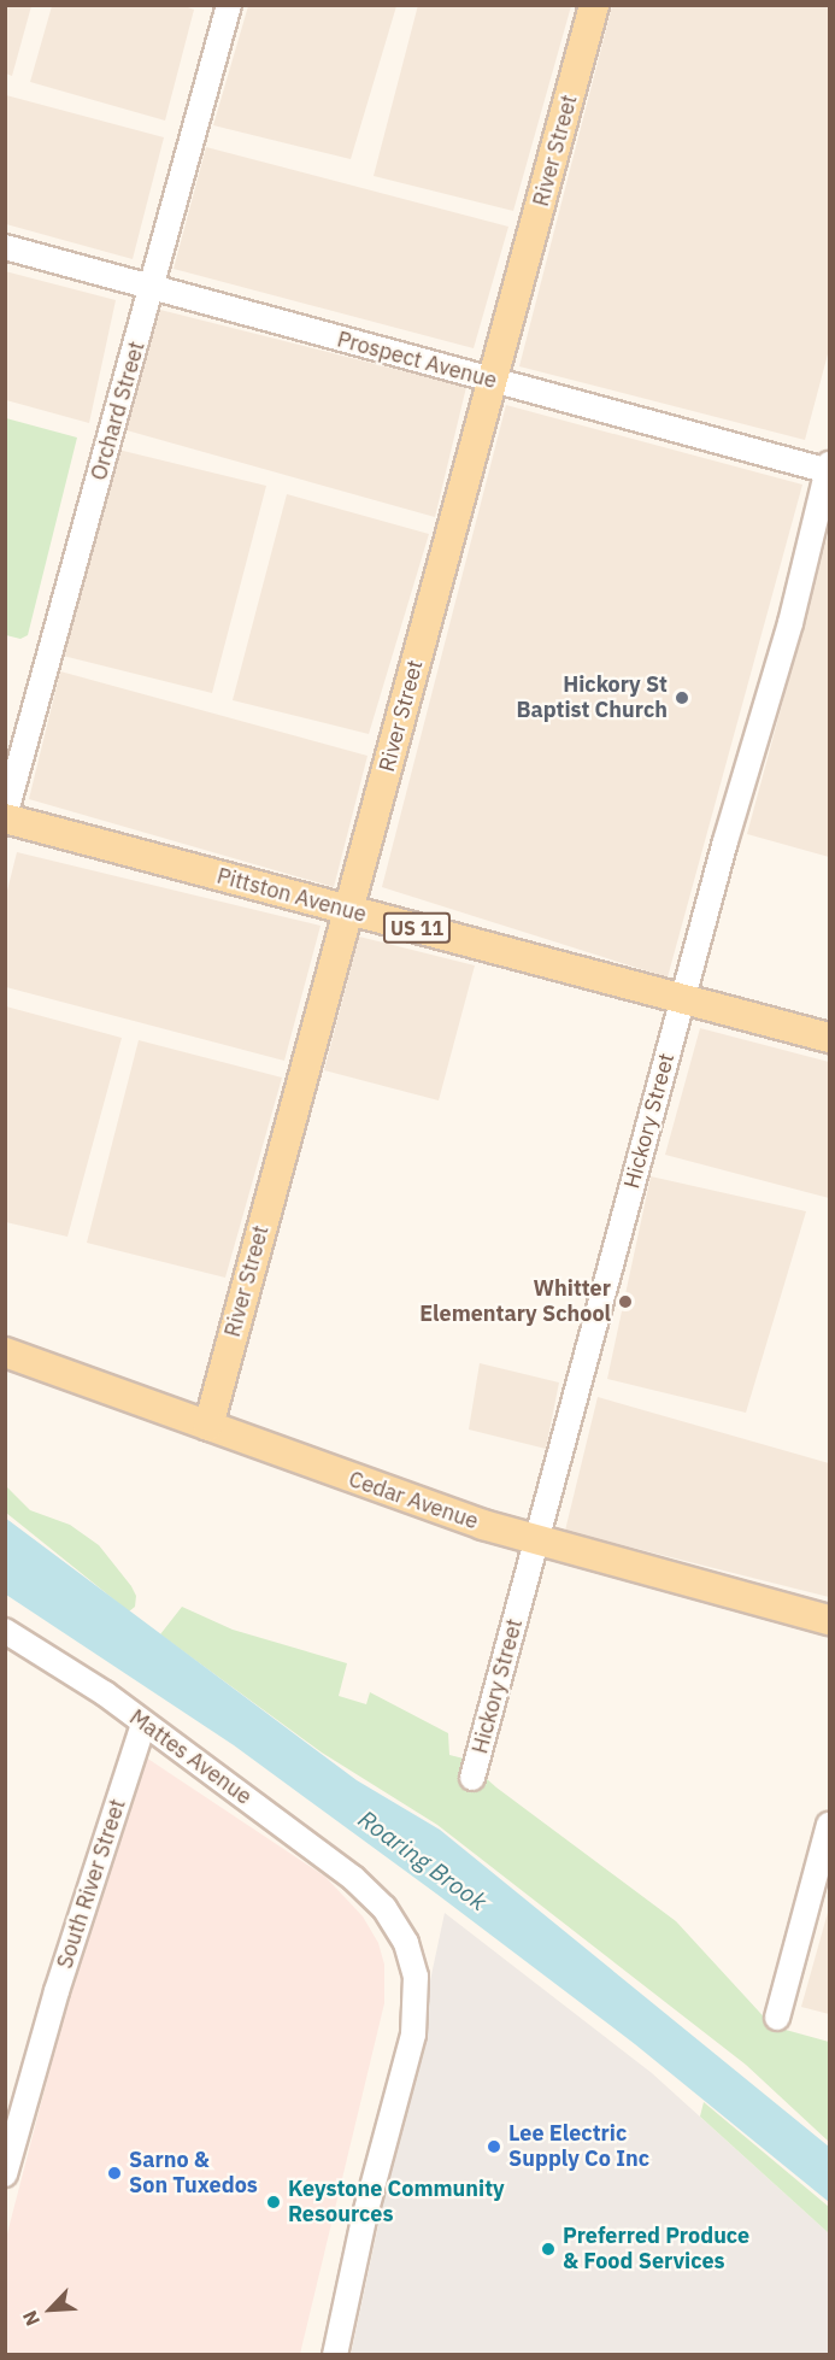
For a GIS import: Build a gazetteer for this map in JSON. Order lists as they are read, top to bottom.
{
  "streets": {
    "main road": [
      "River Street",
      "Pittston Avenue",
      "US 11",
      "Cedar Avenue"
    ],
    "street": [
      "Prospect Avenue",
      "Orchard Street",
      "Hickory Street",
      "Mattes Avenue",
      "South River Street"
    ]
  },
  "crossings": [
    ["River Street", "Prospect Avenue"],
    ["River Street", "Pittston Avenue"],
    ["River Street", "Cedar Avenue"],
    ["Prospect Avenue", "Orchard Street"],
    ["Prospect Avenue", "Hickory Street"],
    ["Orchard Street", "Pittston Avenue"],
    ["Pittston Avenue", "Hickory Street"],
    ["Hickory Street", "Cedar Avenue"],
    ["Mattes Avenue", "South River Street"]
  ],
  "water": ["Roaring Brook"],
  "places": [
    "Hickory St Baptist Church",
    "Whitter Elementary School",
    "Lee Electric Supply Co Inc",
    "Sarno & Son Tuxedos",
    "Keystone Community Resources",
    "Preferred Produce & Food Services"
  ],
  "north": "bottom left"
}
